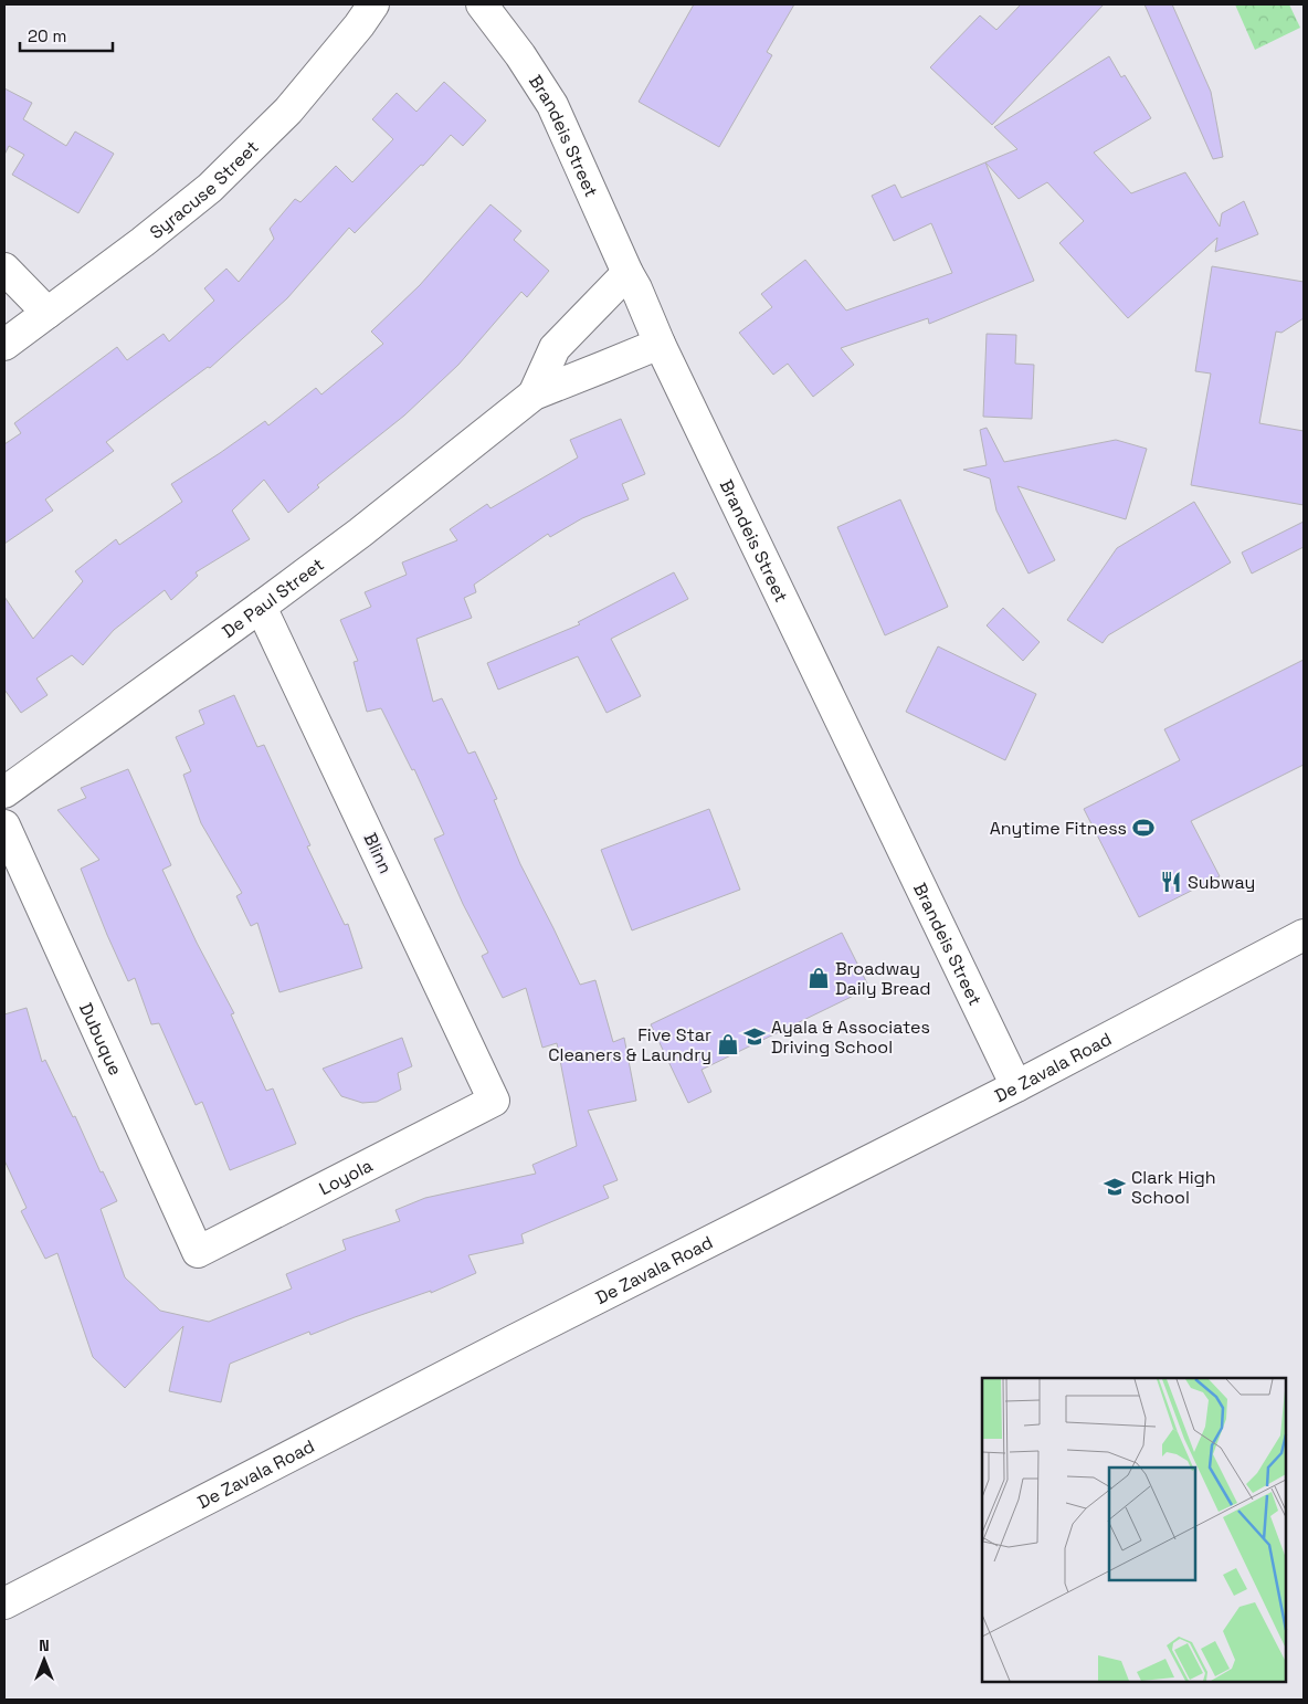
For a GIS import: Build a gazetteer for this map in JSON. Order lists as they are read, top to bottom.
{
  "streets": {
    "street": [
      "Brandeis Street",
      "Syracuse Street",
      "De Paul Street",
      "Blinn",
      "Dubuque",
      "De Zavala Road",
      "Loyola"
    ]
  },
  "crossings": [
    ["Brandeis Street", "De Paul Street"],
    ["Brandeis Street", "De Zavala Road"],
    ["De Paul Street", "Blinn"],
    ["Blinn", "Loyola"],
    ["Dubuque", "Loyola"]
  ],
  "places": {
    "sports": ["Anytime Fitness"],
    "restaurant": ["Subway"],
    "shop": ["Broadway Daily Bread", "Five Star Cleaners & Laundry"],
    "school or university": ["Ayala & Associates Driving School", "Clark High School"]
  },
  "scale_bar": "20 m",
  "north": "top"
}
